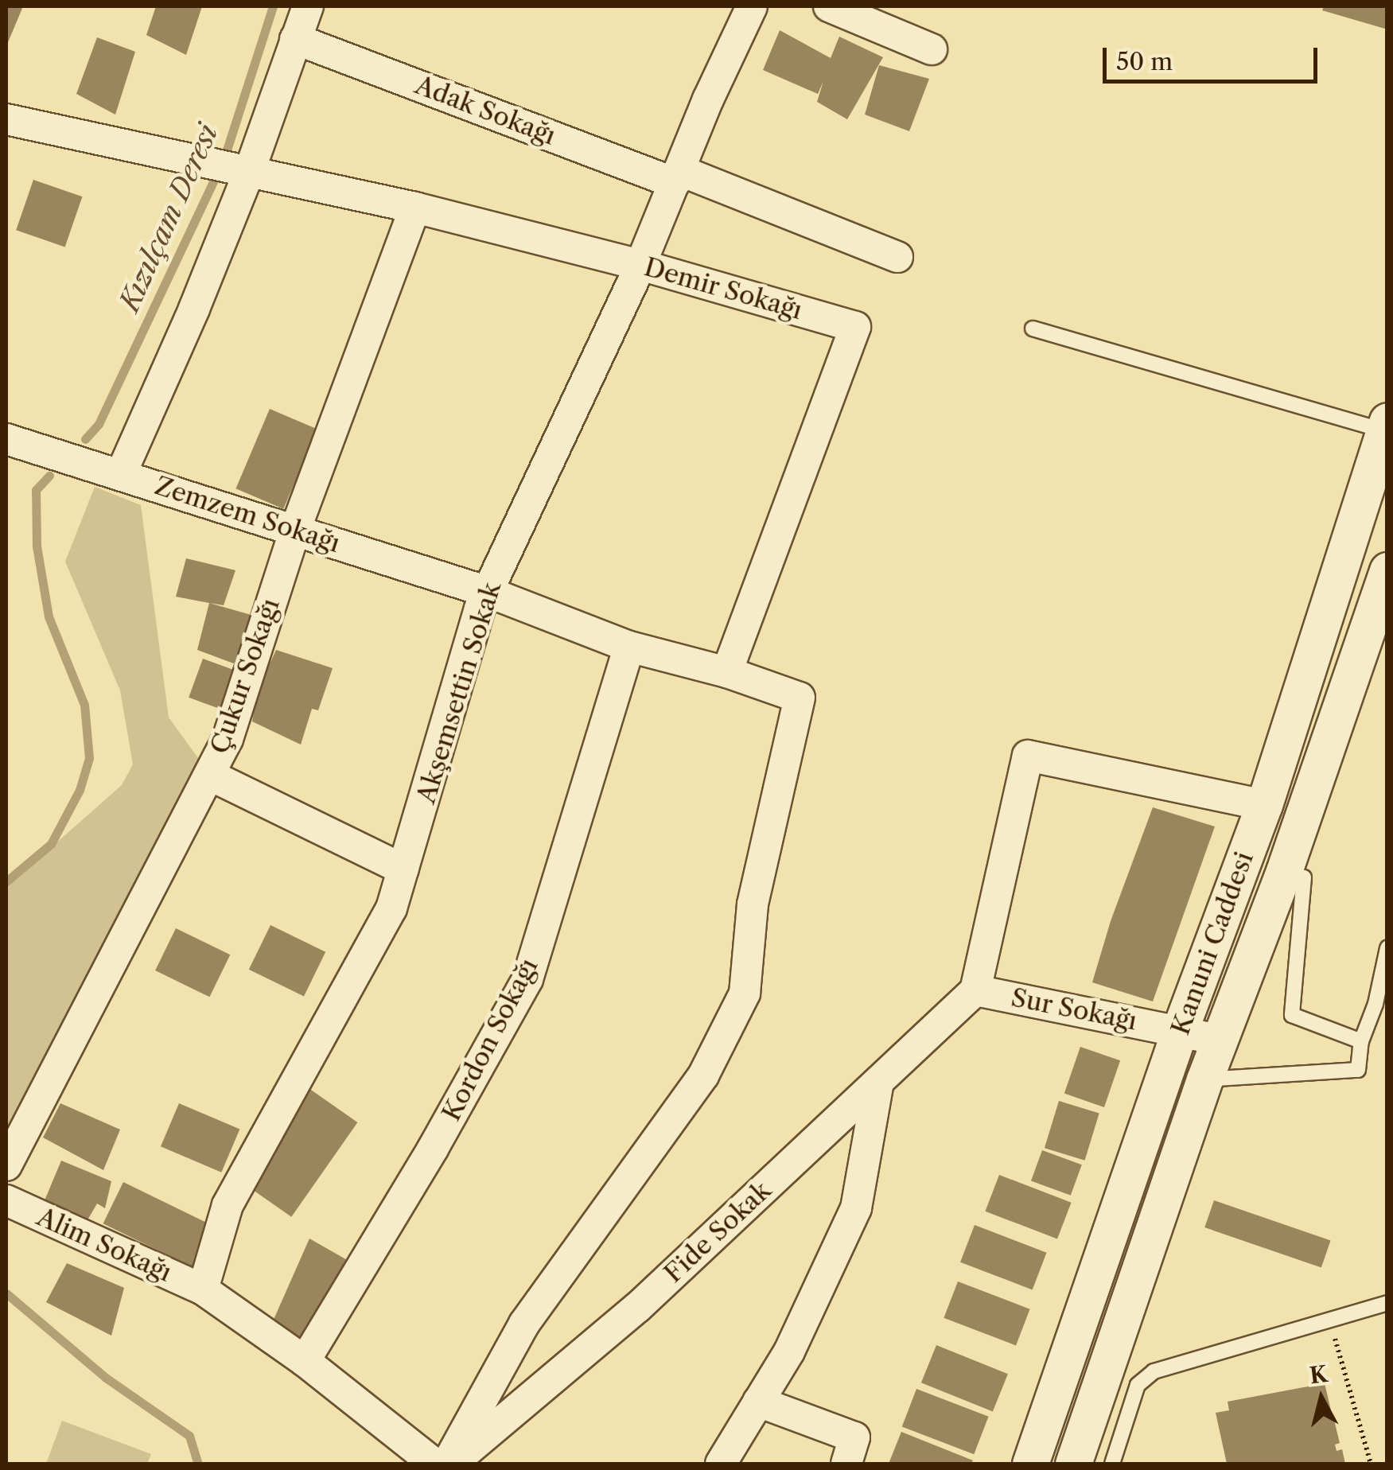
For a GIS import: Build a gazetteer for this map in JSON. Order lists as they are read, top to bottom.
{
  "streets": {
    "street": [
      "Adak Sokağı",
      "Demir Sokağı",
      "Zemzem Sokağı",
      "Çukur Sokağı",
      "Akşemsettin Sokak",
      "Kanuni Caddesi",
      "Sur Sokağı",
      "Kordon Sokağı",
      "Fide Sokak",
      "Alim Sokağı"
    ]
  },
  "crossings": [
    ["Adak Sokağı", "Akşemsettin Sokak"],
    ["Demir Sokağı", "Zemzem Sokağı"],
    ["Demir Sokağı", "Çukur Sokağı"],
    ["Demir Sokağı", "Akşemsettin Sokak"],
    ["Zemzem Sokağı", "Çukur Sokağı"],
    ["Zemzem Sokağı", "Akşemsettin Sokak"],
    ["Zemzem Sokağı", "Kordon Sokağı"],
    ["Zemzem Sokağı", "Fide Sokak"],
    ["Akşemsettin Sokak", "Alim Sokağı"],
    ["Kanuni Caddesi", "Sur Sokağı"],
    ["Sur Sokağı", "Fide Sokak"],
    ["Kordon Sokağı", "Alim Sokağı"]
  ],
  "water": ["Kızılçam Deresi"],
  "scale_bar": "50 m",
  "north": "top"
}
